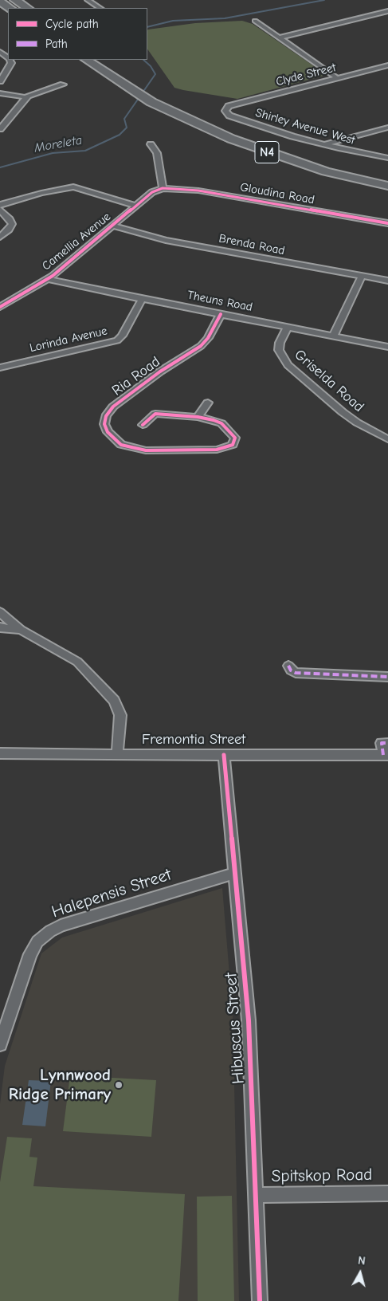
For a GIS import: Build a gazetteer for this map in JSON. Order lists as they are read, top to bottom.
{
  "streets": {
    "highway": ["N4"],
    "street": [
      "Clyde Street",
      "Shirley Avenue West",
      "Gloudina Road",
      "Camellia Avenue",
      "Brenda Road",
      "Theuns Road",
      "Lorinda Avenue",
      "Ria Road",
      "Griselda Road",
      "Fremontia Street",
      "Halepensis Street",
      "Hibuscus Street",
      "Spitskop Road"
    ]
  },
  "crossings": [
    ["Clyde Street", "Shirley Avenue West"],
    ["Gloudina Road", "Camellia Avenue"],
    ["Camellia Avenue", "Brenda Road"],
    ["Camellia Avenue", "Theuns Road"],
    ["Theuns Road", "Lorinda Avenue"],
    ["Theuns Road", "Ria Road"],
    ["Theuns Road", "Griselda Road"],
    ["Fremontia Street", "Hibuscus Street"],
    ["Halepensis Street", "Hibuscus Street"],
    ["Hibuscus Street", "Spitskop Road"]
  ],
  "water": ["Moreleta"],
  "places": ["Lynnwood Ridge Primary"],
  "legend": ["Cycle path", "Path"],
  "north": "top"
}
